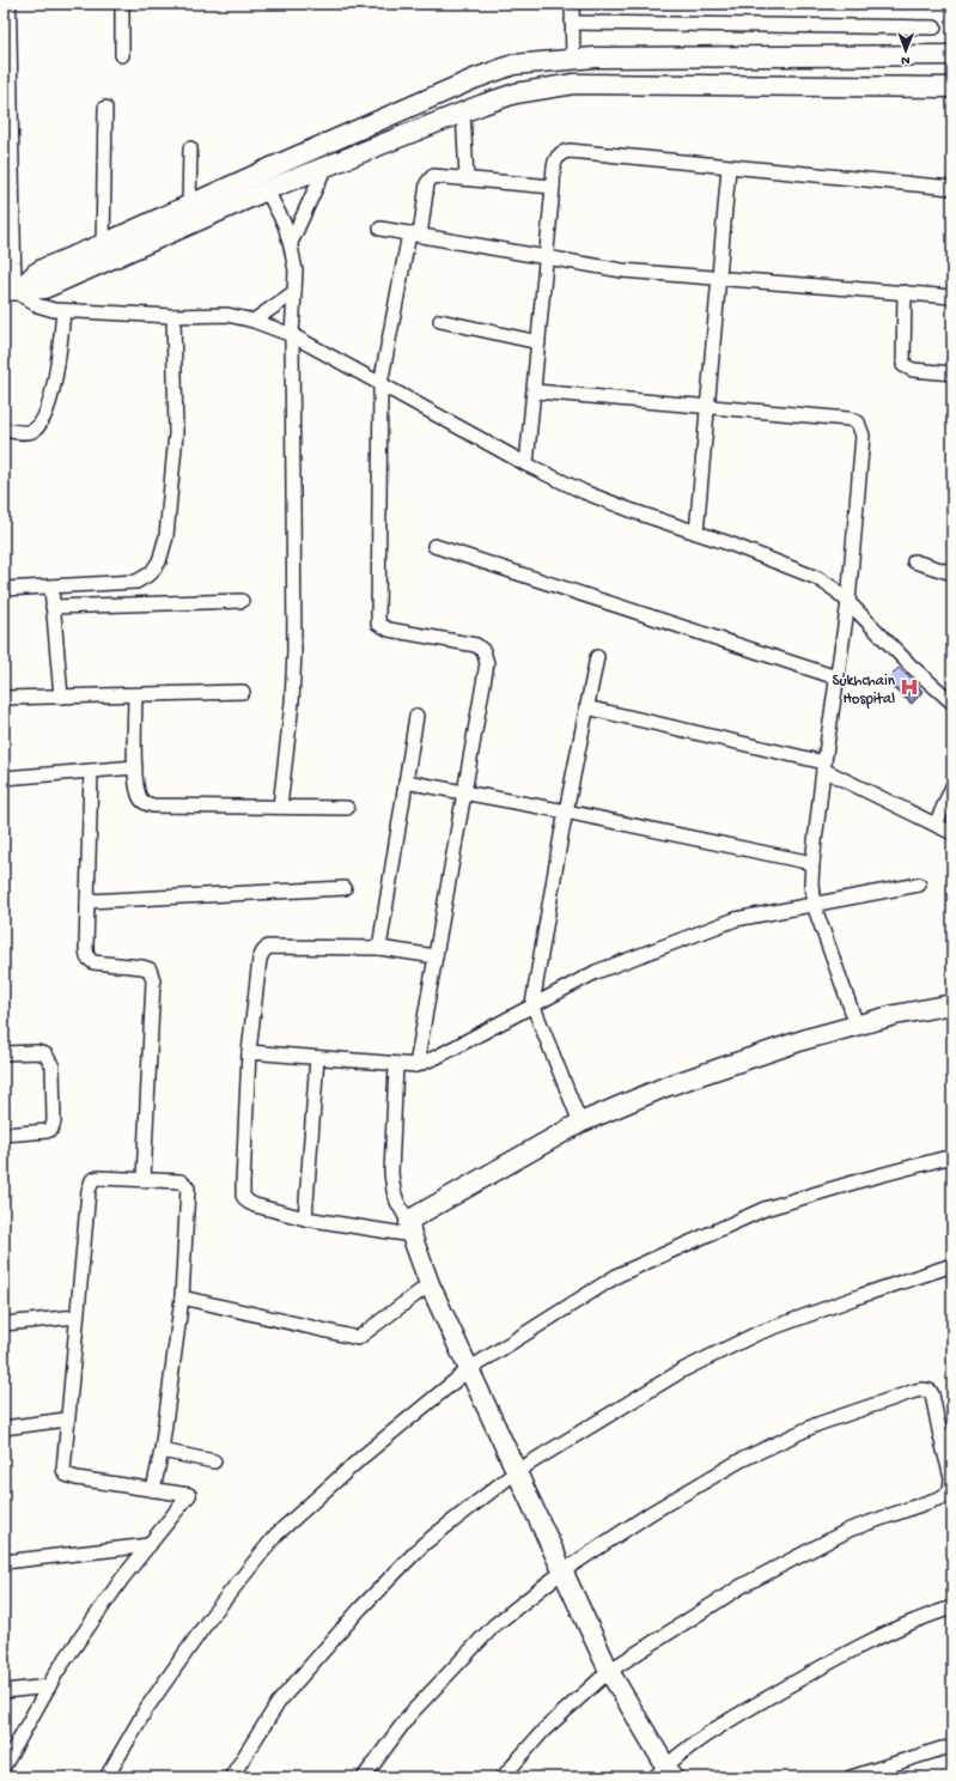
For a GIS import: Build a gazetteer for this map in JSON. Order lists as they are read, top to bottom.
{
  "places": {
    "hospital": ["Sukhchain Hospital"]
  },
  "north": "bottom"
}
